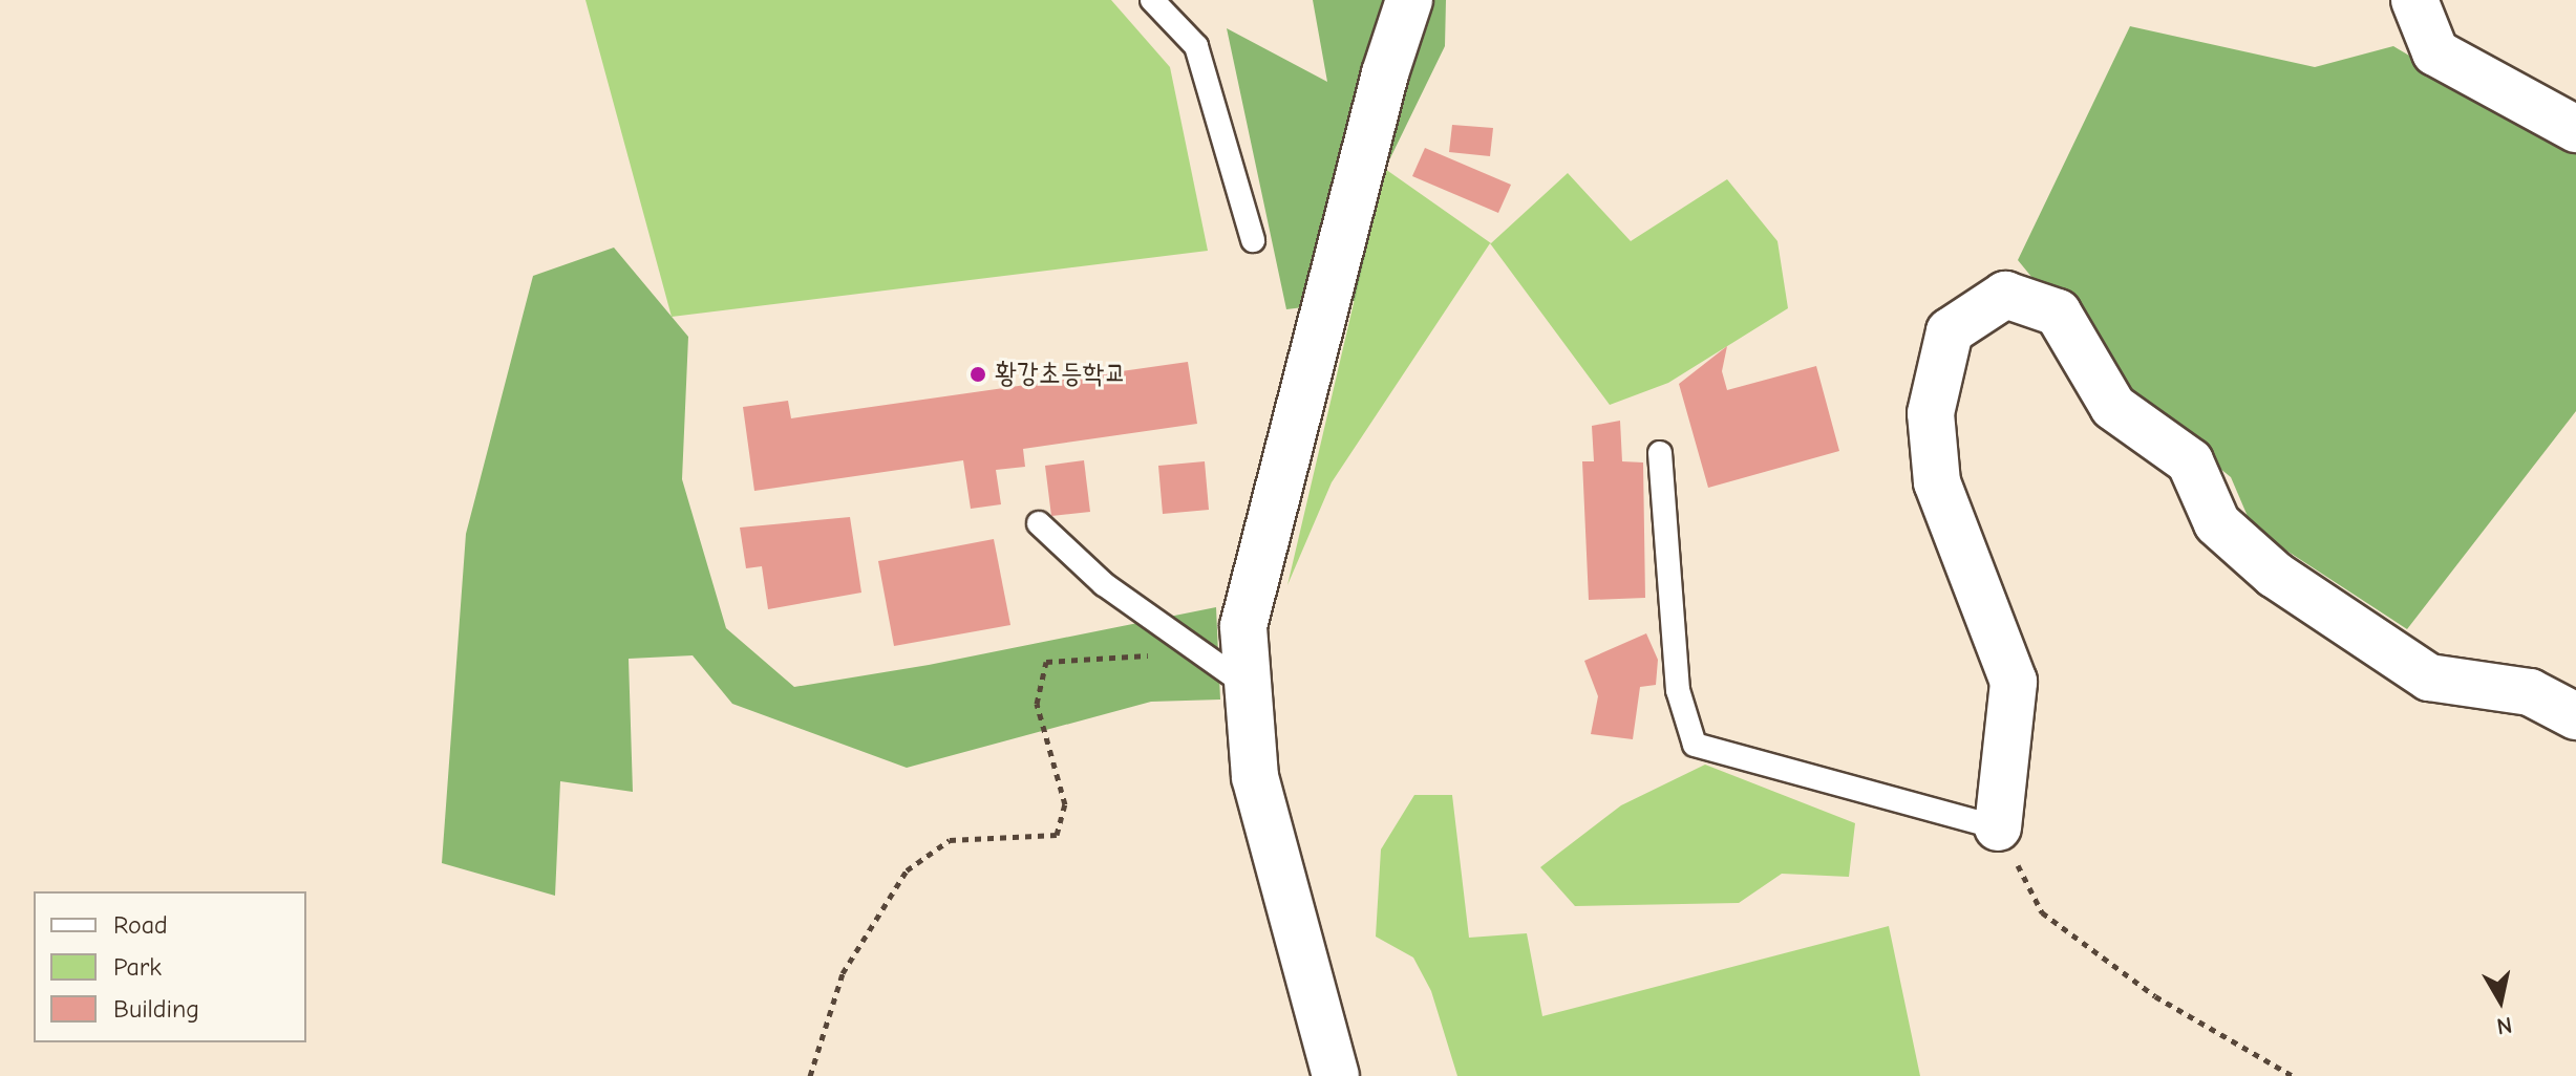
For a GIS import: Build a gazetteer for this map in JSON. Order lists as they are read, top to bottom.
{
  "places": ["황강초등학교"],
  "legend": ["Road", "Park", "Building"],
  "north": "bottom"
}
